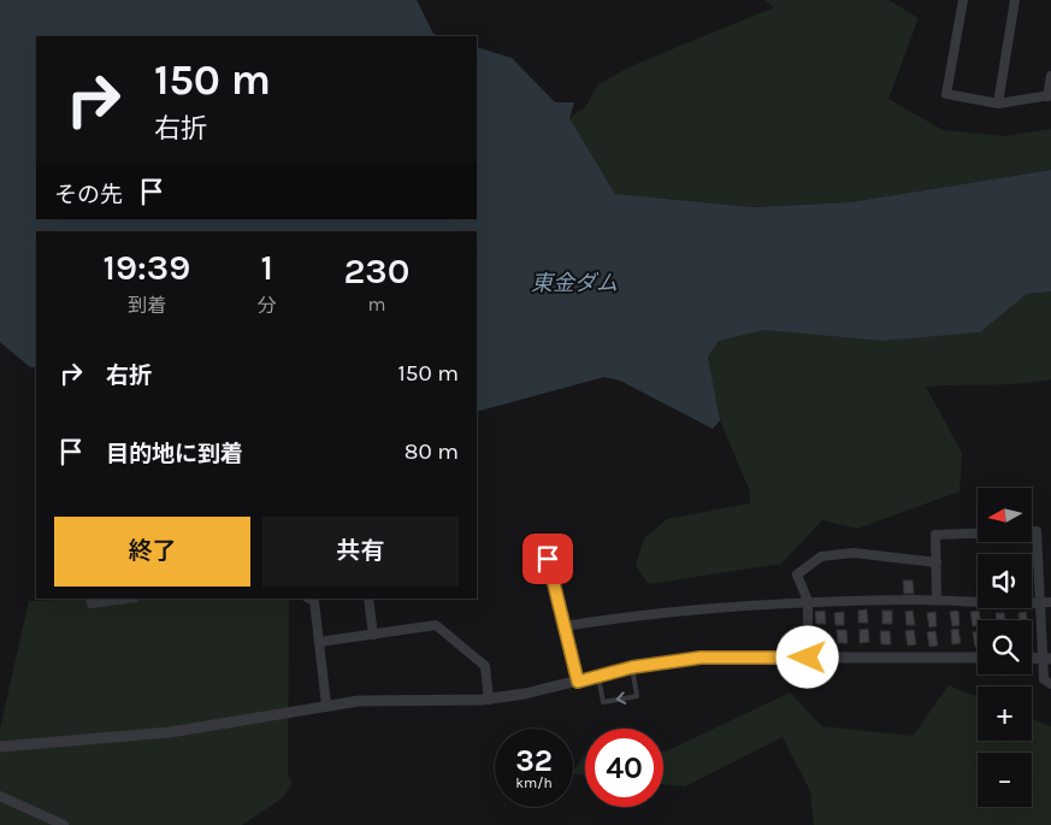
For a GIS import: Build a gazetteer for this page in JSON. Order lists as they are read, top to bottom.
{
  "water": ["東金ダム"],
  "north": "left",
  "page": {
    "turn": ["150 m", "右折"],
    "then": "その先",
    "eta": [
      "19:39",
      "到着",
      "1",
      "分",
      "230",
      "m"
    ],
    "list": [
      {
        "name": "右折",
        "value": "150 m"
      },
      {
        "name": "目的地に到着",
        "value": "80 m"
      }
    ],
    "map_buttons": ["+", "−"],
    "buttons": ["終了", "共有"],
    "speed": "32 km/h",
    "limit": "40"
  }
}
